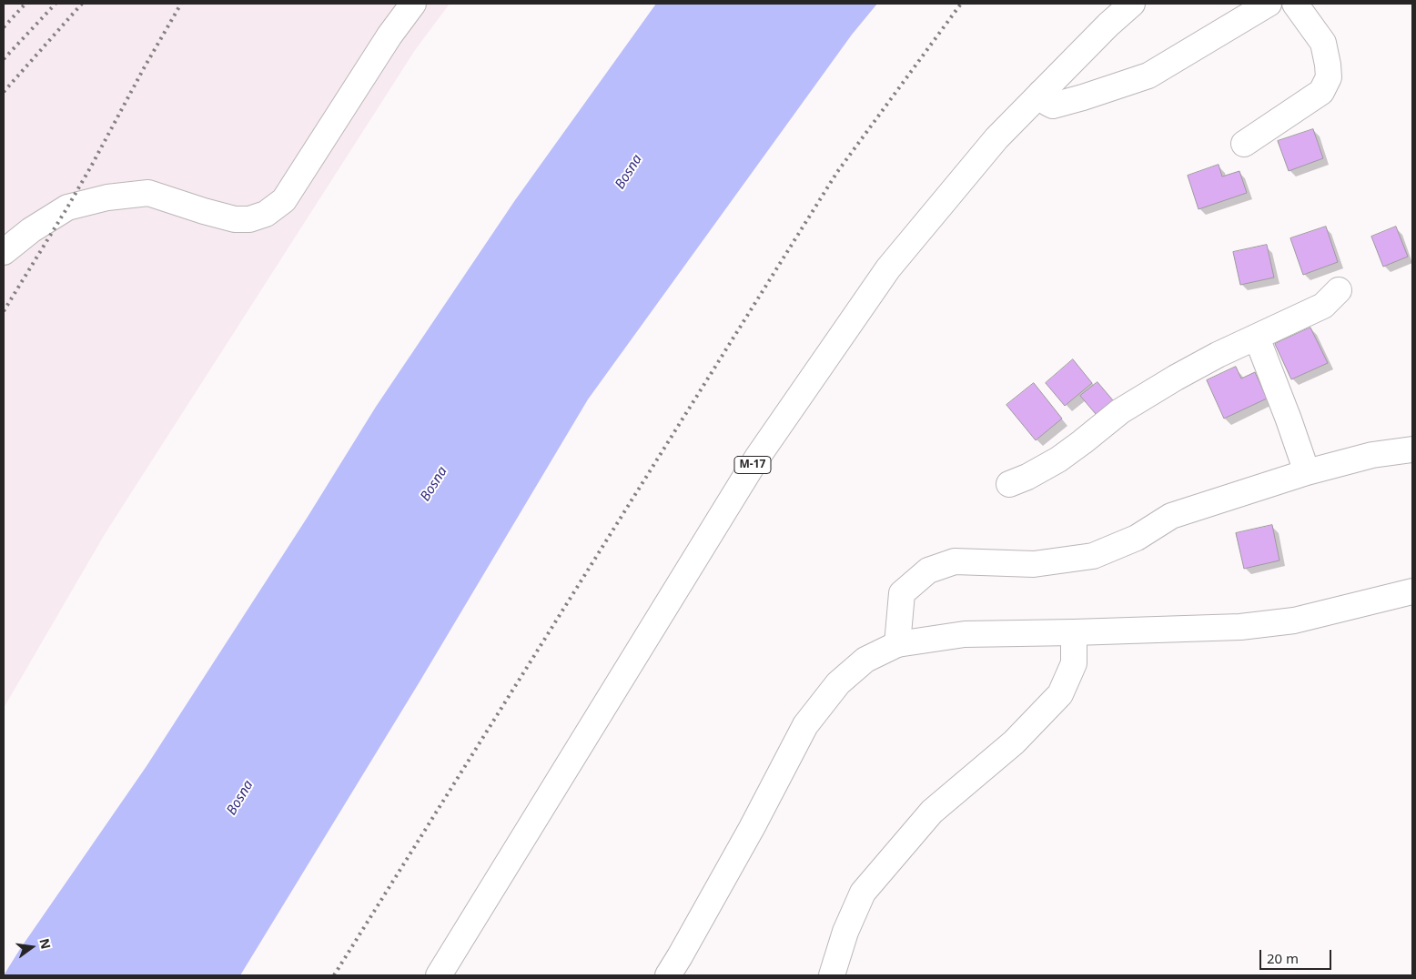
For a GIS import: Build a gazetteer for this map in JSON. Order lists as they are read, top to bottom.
{
  "streets": {
    "main road": ["M-17"]
  },
  "water": ["Bosna"],
  "scale_bar": "20 m",
  "north": "right"
}
